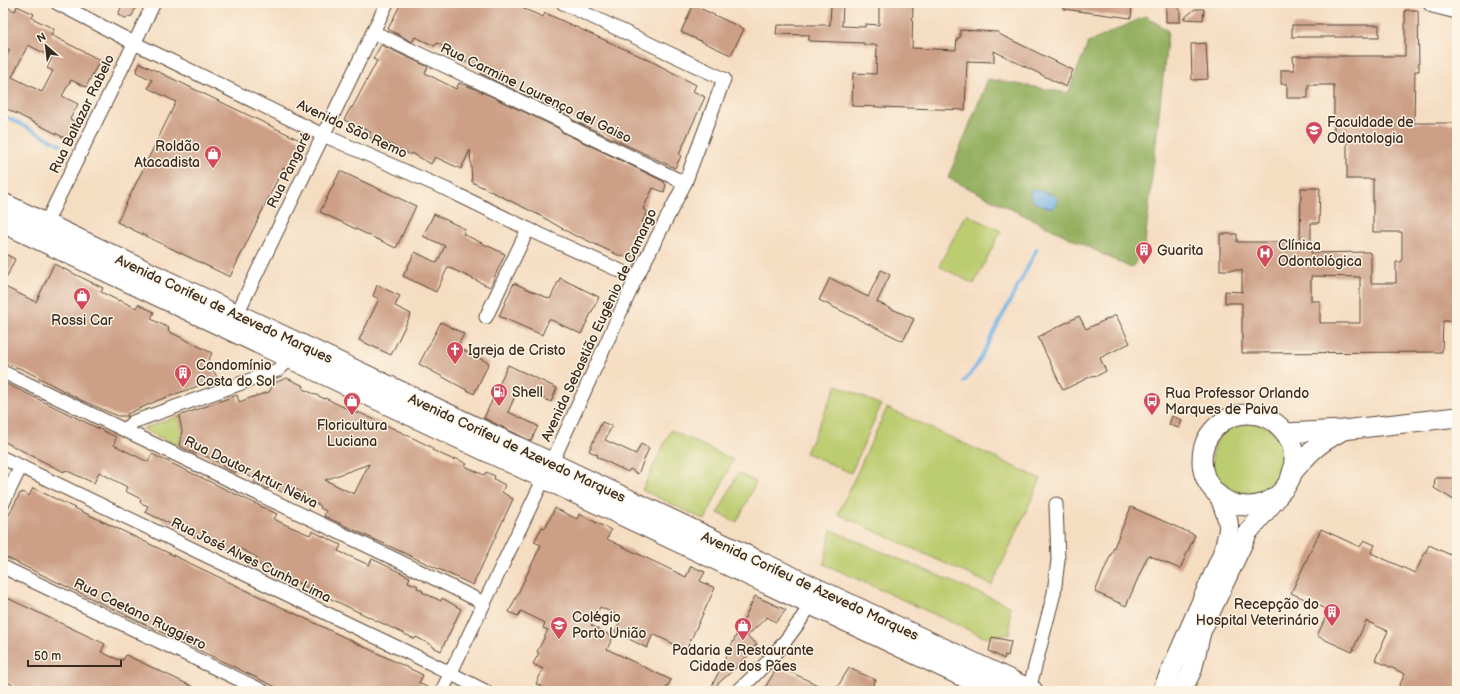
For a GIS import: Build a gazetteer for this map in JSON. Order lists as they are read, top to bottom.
{
  "streets": {
    "main road": ["Avenida Corifeu de Azevedo Marques"],
    "street": [
      "Rua Carmine Lourenço del Gaiso",
      "Rua Baltazar Rabelo",
      "Avenida São Remo",
      "Rua Pangaré",
      "Avenida Sebastião Eugênio de Camargo",
      "Rua Doutor Artur Neiva",
      "Rua José Alves Cunha Lima",
      "Rua Caetano Ruggiero"
    ]
  },
  "crossings": [
    ["Rua Carmine Lourenço del Gaiso", "Rua Pangaré"],
    ["Rua Carmine Lourenço del Gaiso", "Avenida Sebastião Eugênio de Camargo"],
    ["Rua Baltazar Rabelo", "Avenida São Remo"],
    ["Rua Baltazar Rabelo", "Avenida Corifeu de Azevedo Marques"],
    ["Avenida São Remo", "Rua Pangaré"],
    ["Avenida São Remo", "Avenida Sebastião Eugênio de Camargo"],
    ["Rua Pangaré", "Avenida Corifeu de Azevedo Marques"],
    ["Avenida Corifeu de Azevedo Marques", "Avenida Sebastião Eugênio de Camargo"],
    ["Avenida Sebastião Eugênio de Camargo", "Rua Doutor Artur Neiva"],
    ["Avenida Sebastião Eugênio de Camargo", "Rua José Alves Cunha Lima"]
  ],
  "places": {
    "school or university": ["Faculdade de Odontologia", "Colégio Porto União"],
    "shop": [
      "Roldão Atacadista",
      "Rossi Car",
      "Floricultura Luciana",
      "Padaria e Restaurante Cidade dos Pães"
    ],
    "building": ["Guarita", "Condomínio Costa do Sol", "Recepção do Hospital Veterinário"],
    "hospital": ["Clínica Odontológica"],
    "church": ["Igreja de Cristo"],
    "fuel station": ["Shell"],
    "bus stop": ["Rua Professor Orlando Marques de Paiva"]
  },
  "scale_bar": "50 m",
  "north": "top left"
}
